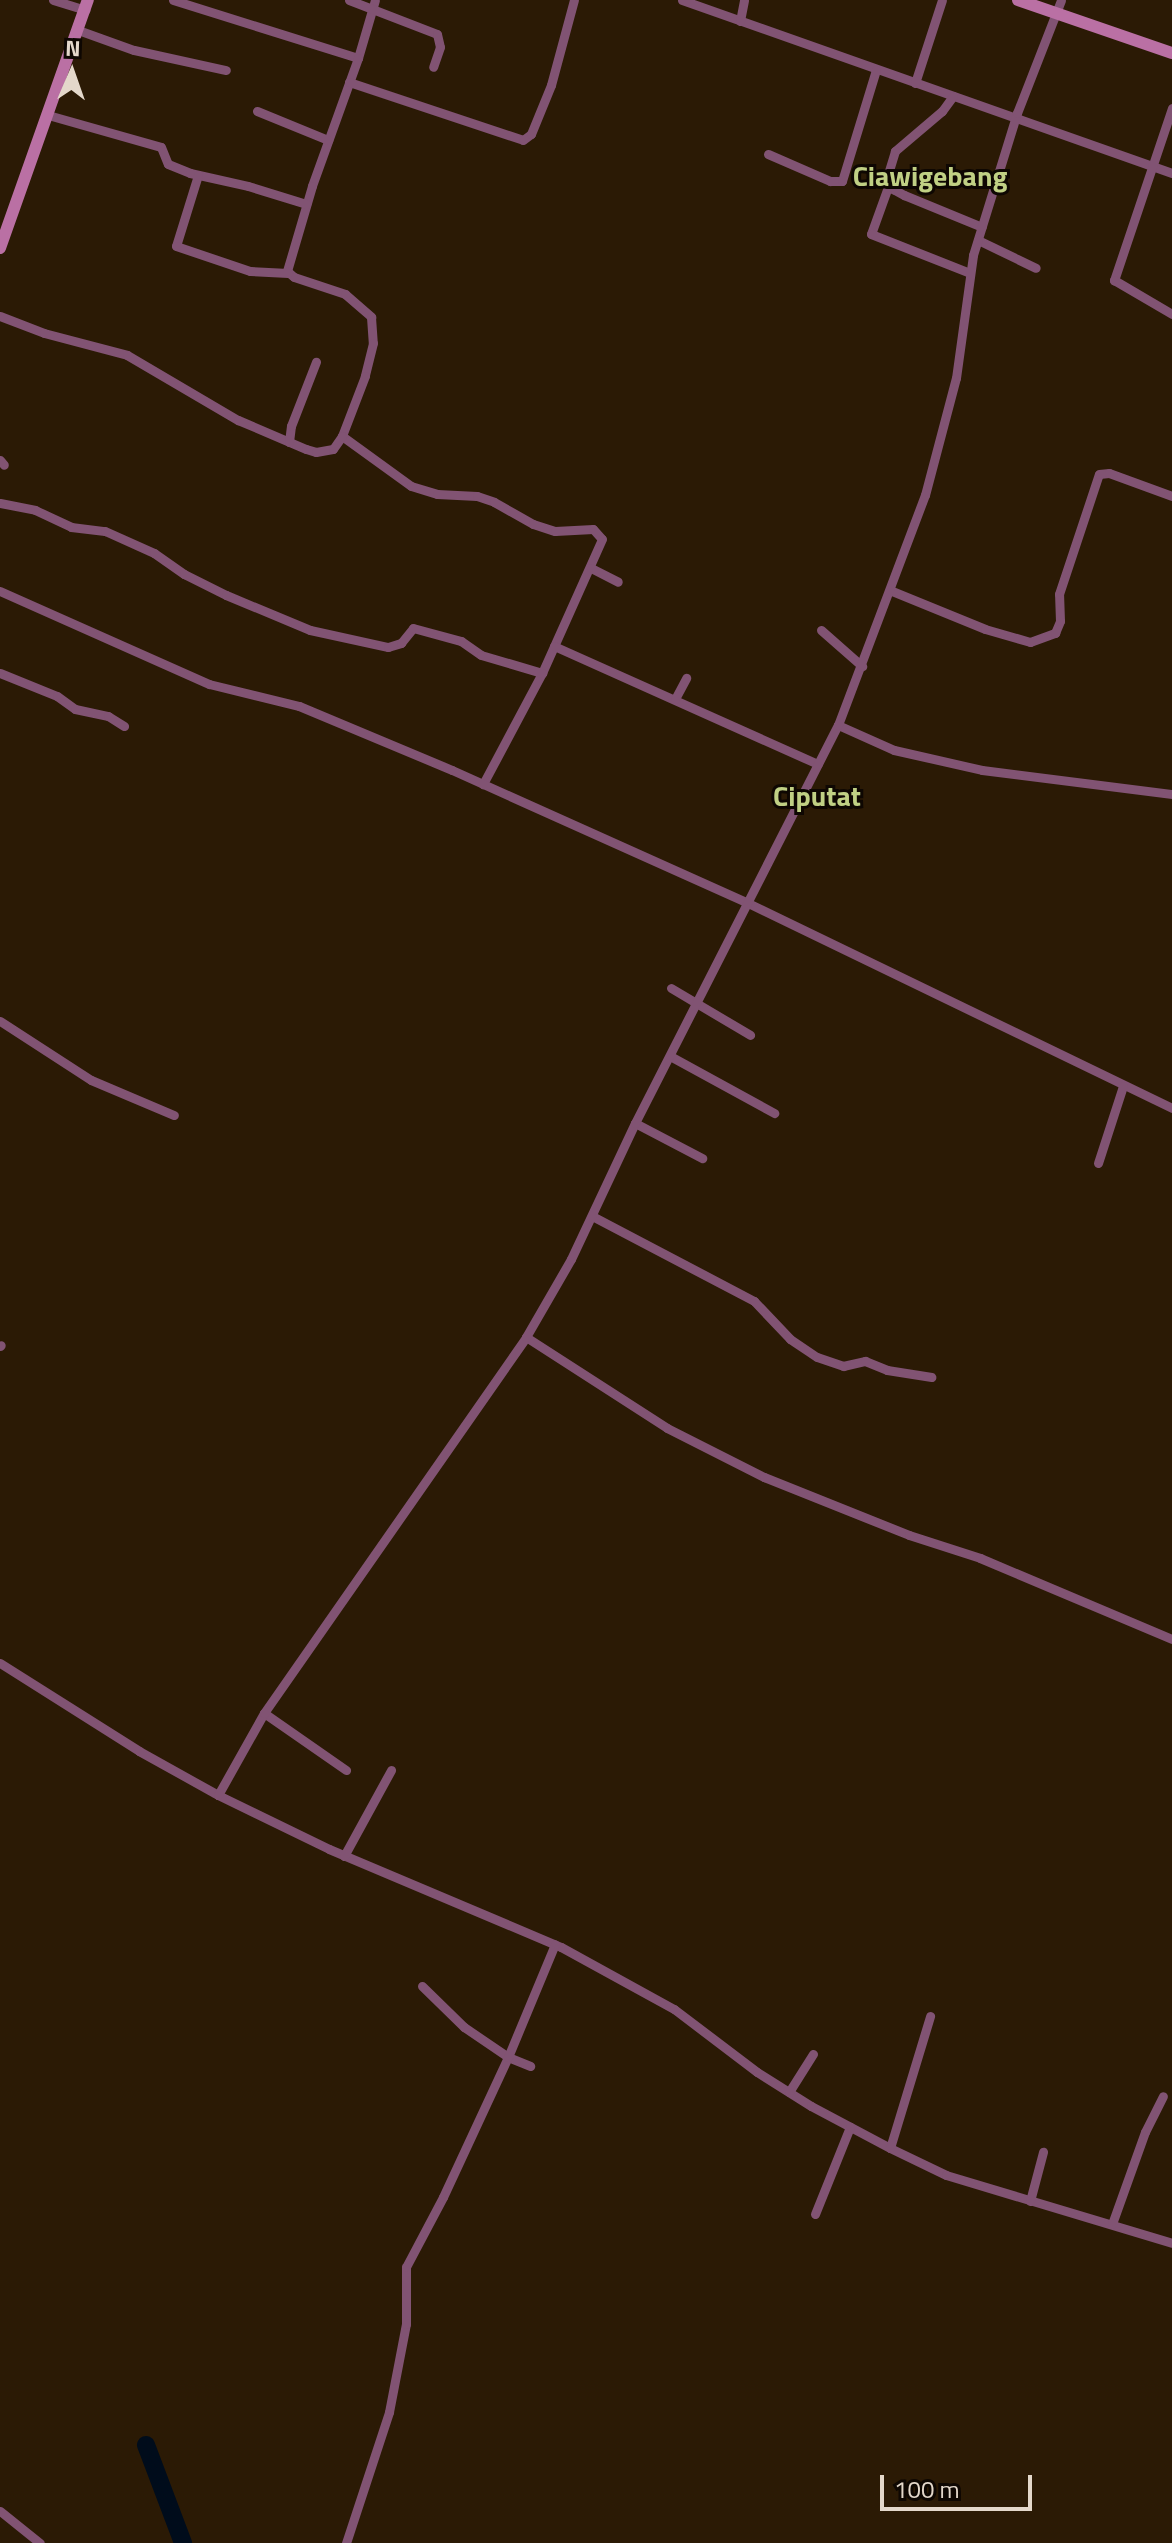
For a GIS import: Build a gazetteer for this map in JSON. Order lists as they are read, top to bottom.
{
  "districts": ["Ciawigebang", "Ciputat"],
  "scale_bar": "100 m",
  "north": "top"
}
